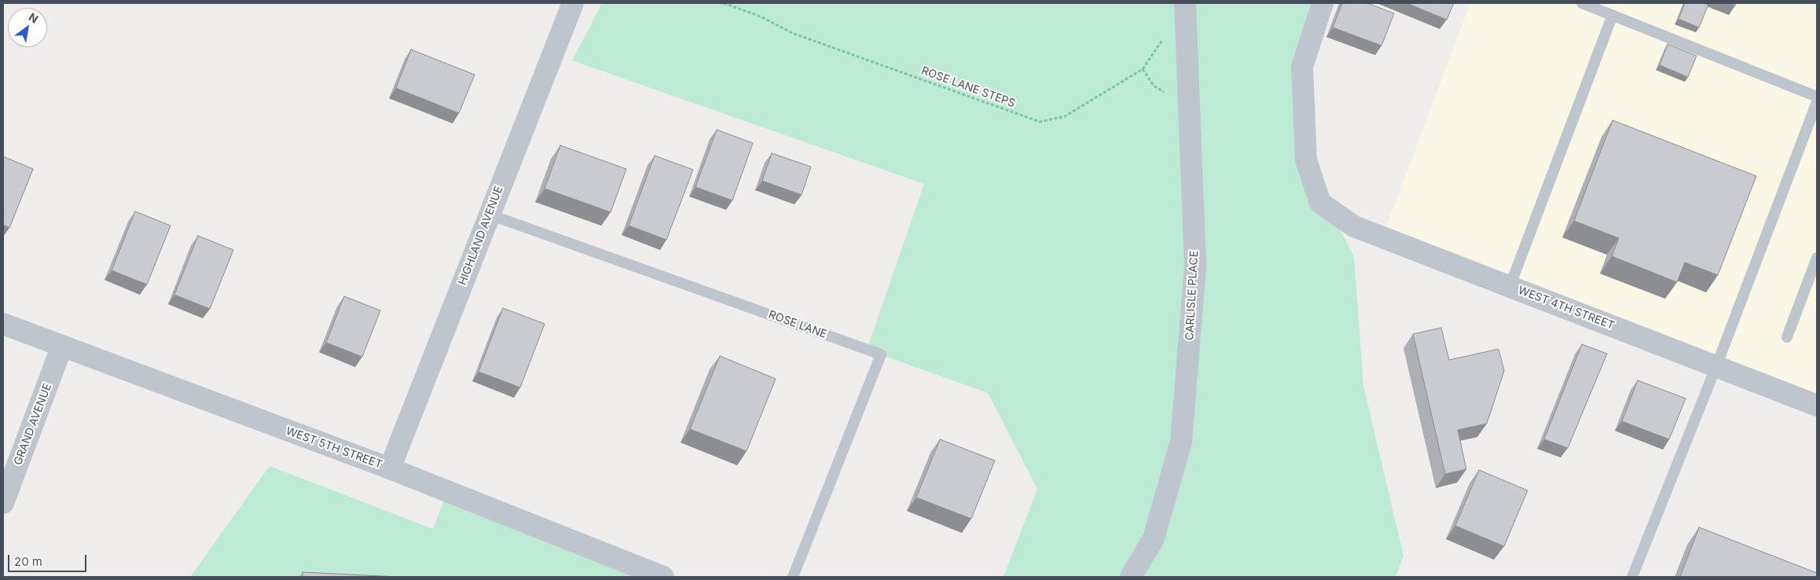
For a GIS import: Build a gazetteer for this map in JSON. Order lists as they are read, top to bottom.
{
  "streets": {
    "street": [
      "HIGHLAND AVENUE",
      "CARLISLE PLACE",
      "WEST 4TH STREET",
      "GRAND AVENUE",
      "WEST 5TH STREET"
    ],
    "lane": ["ROSE LANE"],
    "path": ["ROSE LANE STEPS"]
  },
  "crossings": [
    ["ROSE LANE STEPS", "CARLISLE PLACE"],
    ["HIGHLAND AVENUE", "ROSE LANE"],
    ["HIGHLAND AVENUE", "WEST 5TH STREET"],
    ["GRAND AVENUE", "WEST 5TH STREET"]
  ],
  "scale_bar": "20 m",
  "north": "top right"
}
